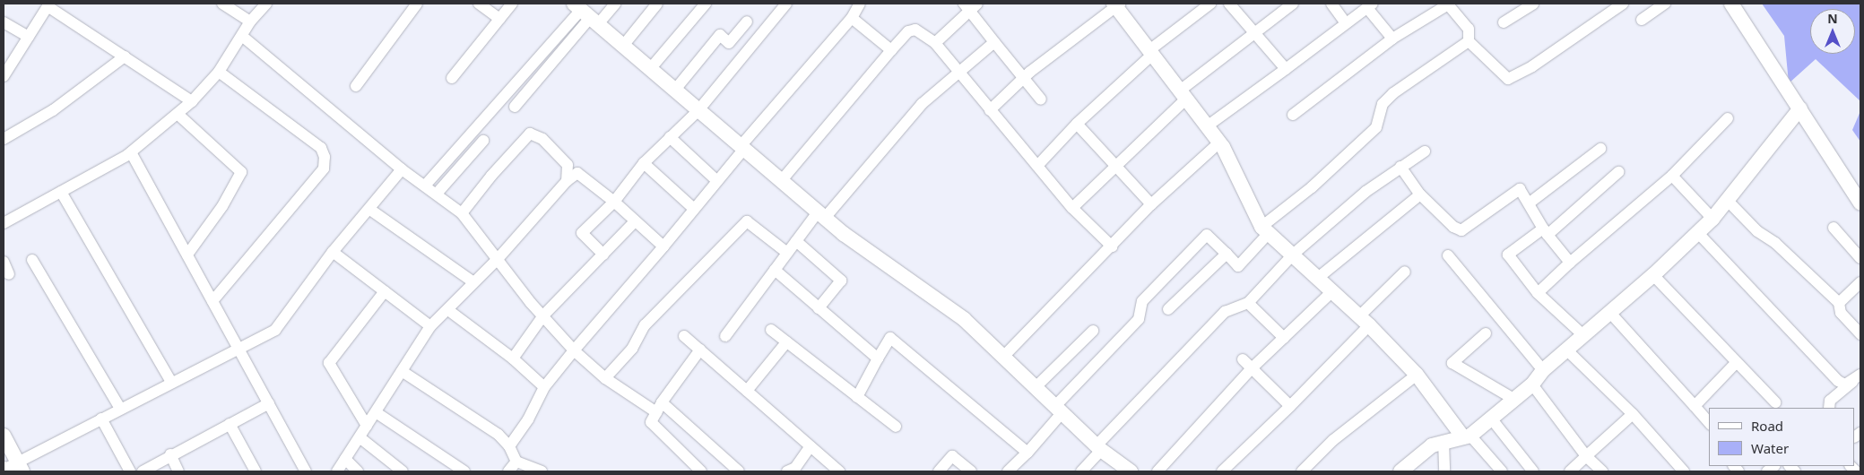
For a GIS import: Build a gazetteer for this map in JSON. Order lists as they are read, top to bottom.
{
  "legend": ["Road", "Water"],
  "north": "top"
}
